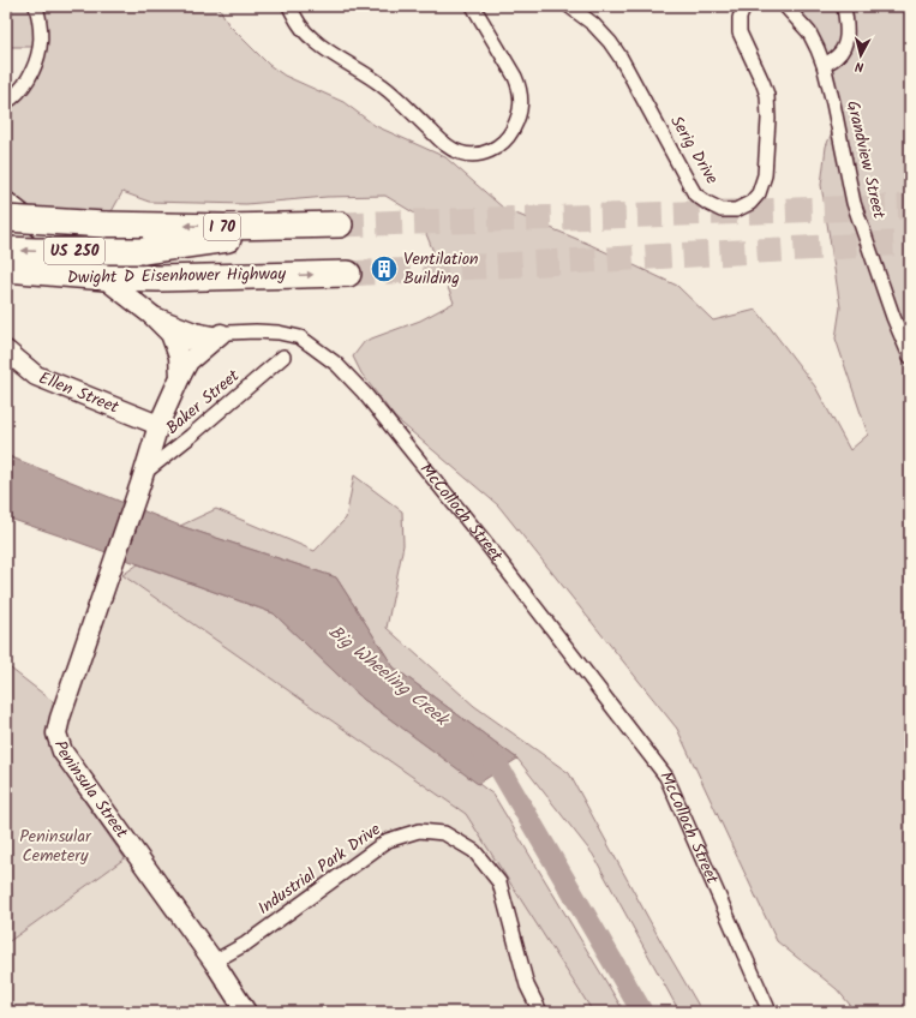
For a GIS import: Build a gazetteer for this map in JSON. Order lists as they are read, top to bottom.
{
  "streets": {
    "highway": ["I 70", "US 250", "Dwight D Eisenhower Highway"],
    "street": [
      "Serig Drive",
      "Grandview Street",
      "Ellen Street",
      "Baker Street",
      "McColloch Street",
      "Peninsula Street",
      "Industrial Park Drive"
    ]
  },
  "crossings": [
    ["I 70", "US 250"],
    ["US 250", "Dwight D Eisenhower Highway"],
    ["Ellen Street", "Peninsula Street"],
    ["Baker Street", "Peninsula Street"],
    ["McColloch Street", "Peninsula Street"],
    ["Peninsula Street", "Industrial Park Drive"]
  ],
  "water": ["Big Wheeling Creek"],
  "parks": ["Peninsular Cemetery"],
  "places": {
    "building": ["Ventilation Building"]
  },
  "north": "bottom"
}
